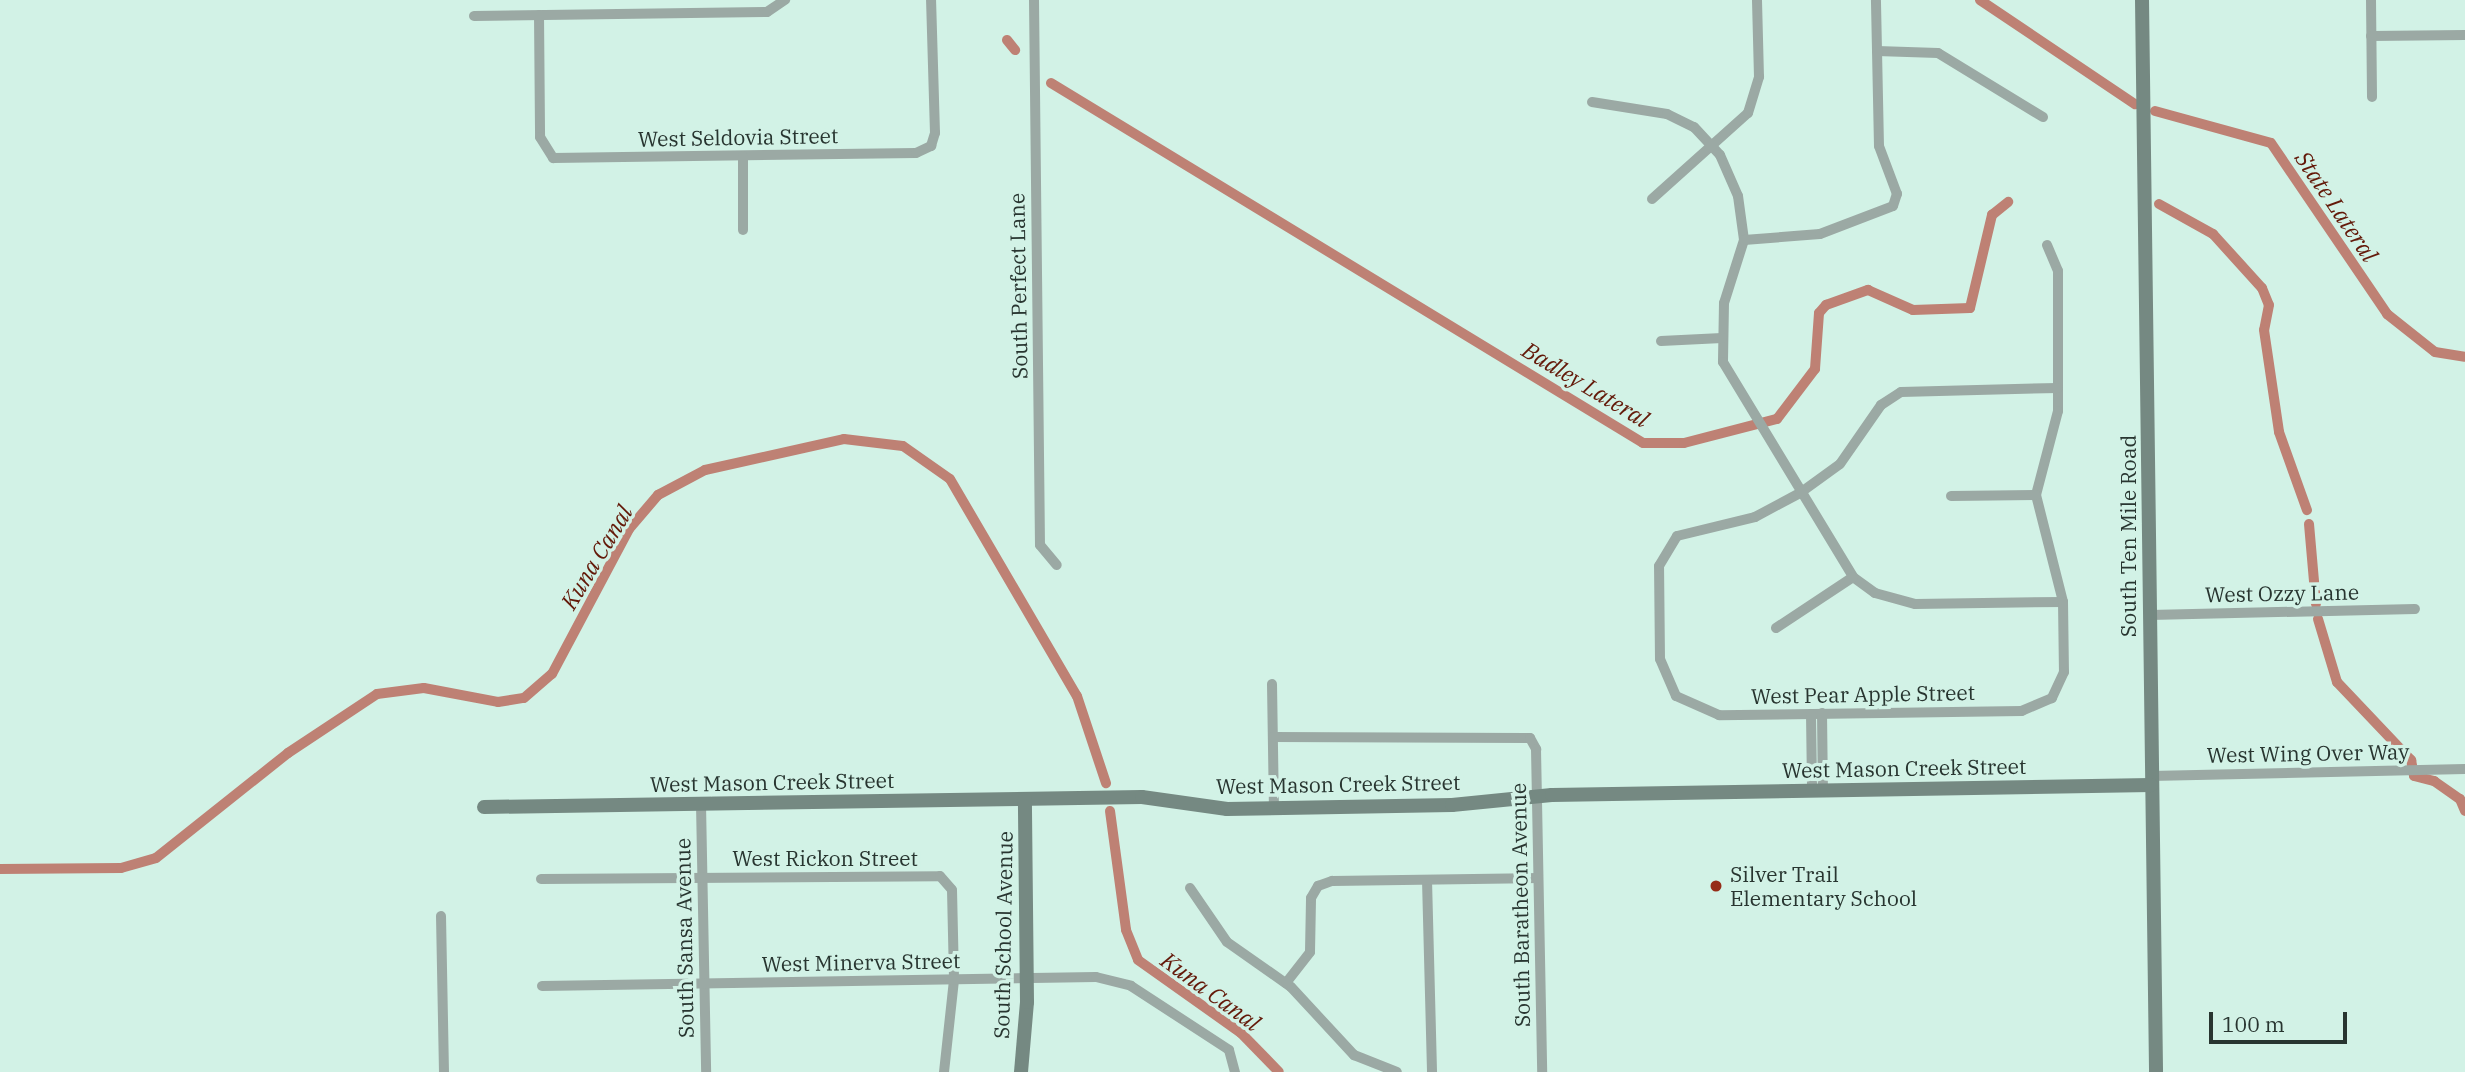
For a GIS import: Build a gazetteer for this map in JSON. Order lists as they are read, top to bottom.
{
  "streets": {
    "street": [
      "West Seldovia Street",
      "South Perfect Lane",
      "South Ten Mile Road",
      "West Ozzy Lane",
      "West Pear Apple Street",
      "West Wing Over Way",
      "West Mason Creek Street",
      "West Rickon Street",
      "South Baratheon Avenue",
      "South School Avenue",
      "South Sansa Avenue",
      "West Minerva Street"
    ]
  },
  "crossings": [
    ["South Ten Mile Road", "West Ozzy Lane"],
    ["South Ten Mile Road", "West Wing Over Way"],
    ["South Ten Mile Road", "West Mason Creek Street"],
    ["West Wing Over Way", "West Mason Creek Street"],
    ["West Mason Creek Street", "South Baratheon Avenue"],
    ["West Mason Creek Street", "South School Avenue"],
    ["West Mason Creek Street", "South Sansa Avenue"],
    ["West Rickon Street", "South Sansa Avenue"],
    ["West Rickon Street", "West Minerva Street"],
    ["South School Avenue", "West Minerva Street"],
    ["South Sansa Avenue", "West Minerva Street"]
  ],
  "water": ["State Lateral", "Badley Lateral", "Kuna Canal"],
  "places": ["Silver Trail Elementary School"],
  "scale_bar": "100 m"
}
